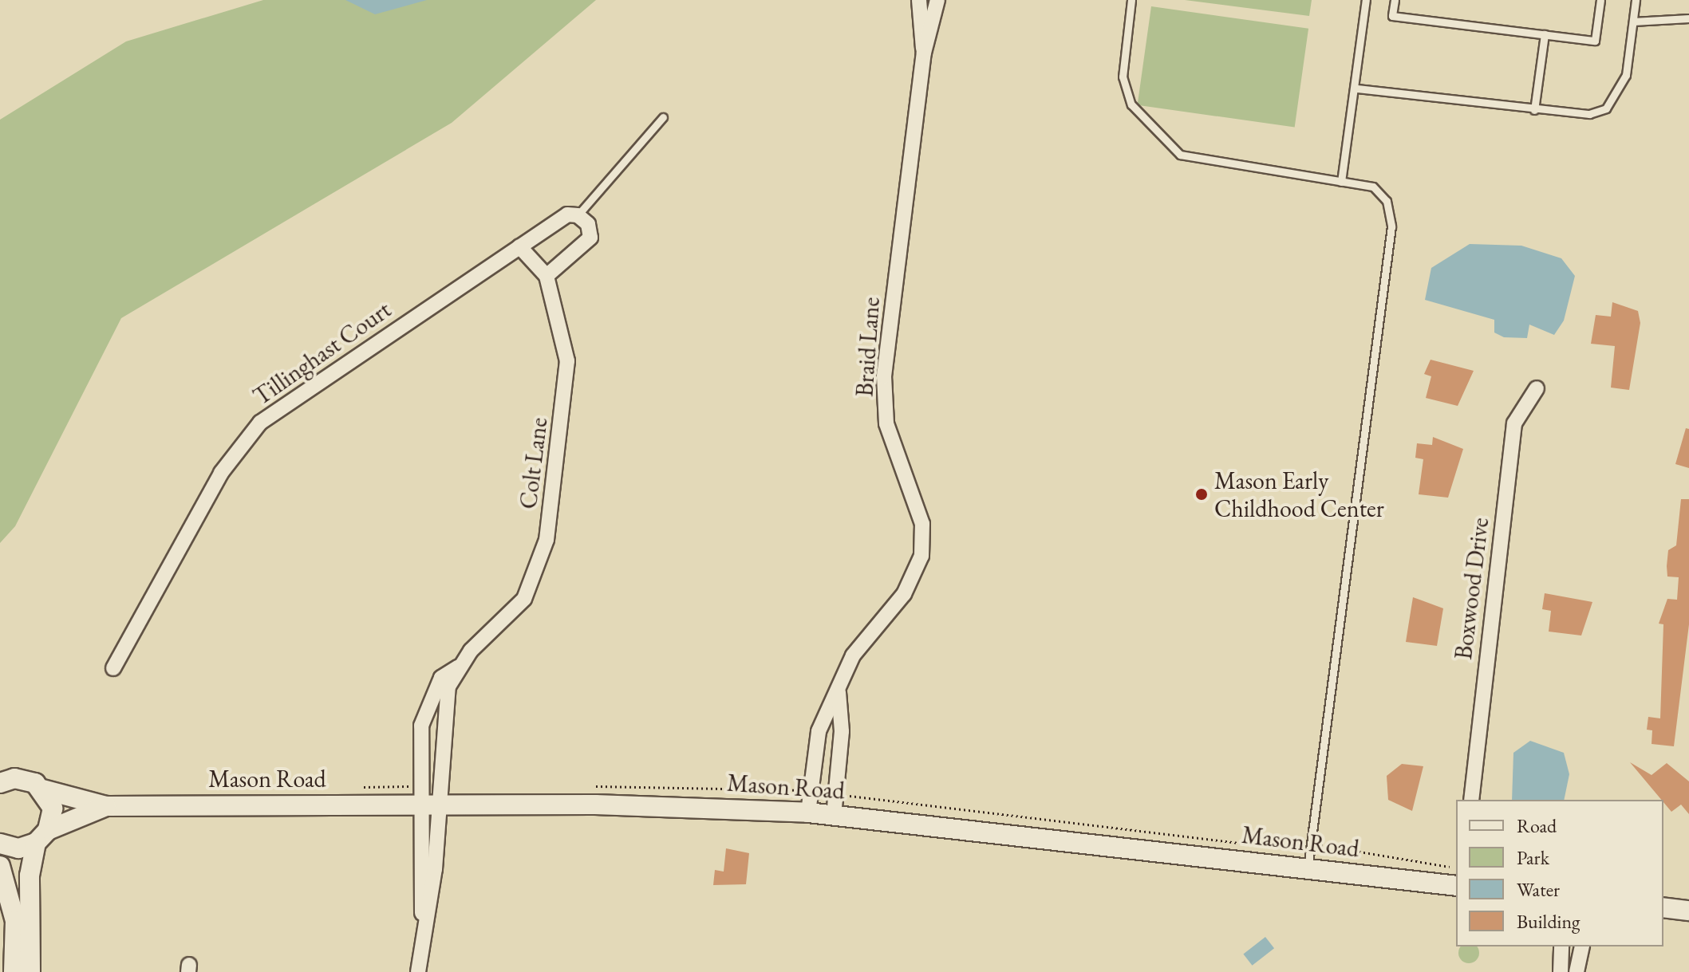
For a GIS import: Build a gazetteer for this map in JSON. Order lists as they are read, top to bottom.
{
  "streets": {
    "main road": ["Mason Road"],
    "street": [
      "Braid Lane",
      "Tillinghast Court",
      "Colt Lane",
      "Boxwood Drive"
    ]
  },
  "crossings": [
    ["Braid Lane", "Mason Road"],
    ["Tillinghast Court", "Colt Lane"],
    ["Colt Lane", "Mason Road"]
  ],
  "places": ["Mason Early Childhood Center"],
  "legend": [
    "Road",
    "Park",
    "Water",
    "Building"
  ]
}
